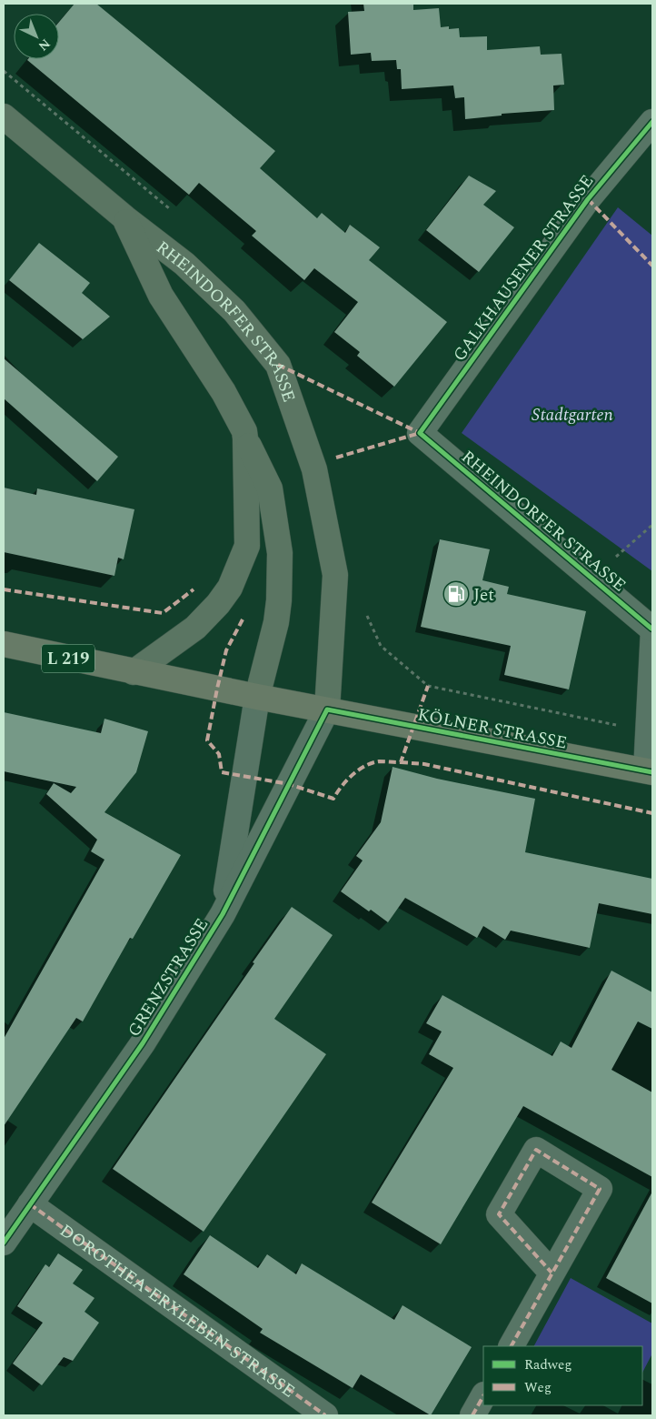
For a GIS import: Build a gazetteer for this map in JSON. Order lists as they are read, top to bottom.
{
  "streets": {
    "main road": ["RHEINDORFER STRASSE", "L 219", "KÖLNER STRASSE"],
    "street": ["GALKHAUSENER STRASSE", "GRENZSTRASSE", "DOROTHEA-ERXLEBEN-STRASSE"]
  },
  "crossings": [
    ["GALKHAUSENER STRASSE", "RHEINDORFER STRASSE"],
    ["RHEINDORFER STRASSE", "KÖLNER STRASSE"],
    ["RHEINDORFER STRASSE", "GRENZSTRASSE"],
    ["KÖLNER STRASSE", "GRENZSTRASSE"],
    ["GRENZSTRASSE", "DOROTHEA-ERXLEBEN-STRASSE"]
  ],
  "parks": ["Stadtgarten"],
  "places": {
    "fuel station": ["Jet"]
  },
  "legend": ["Radweg", "Weg"],
  "north": "bottom right"
}
